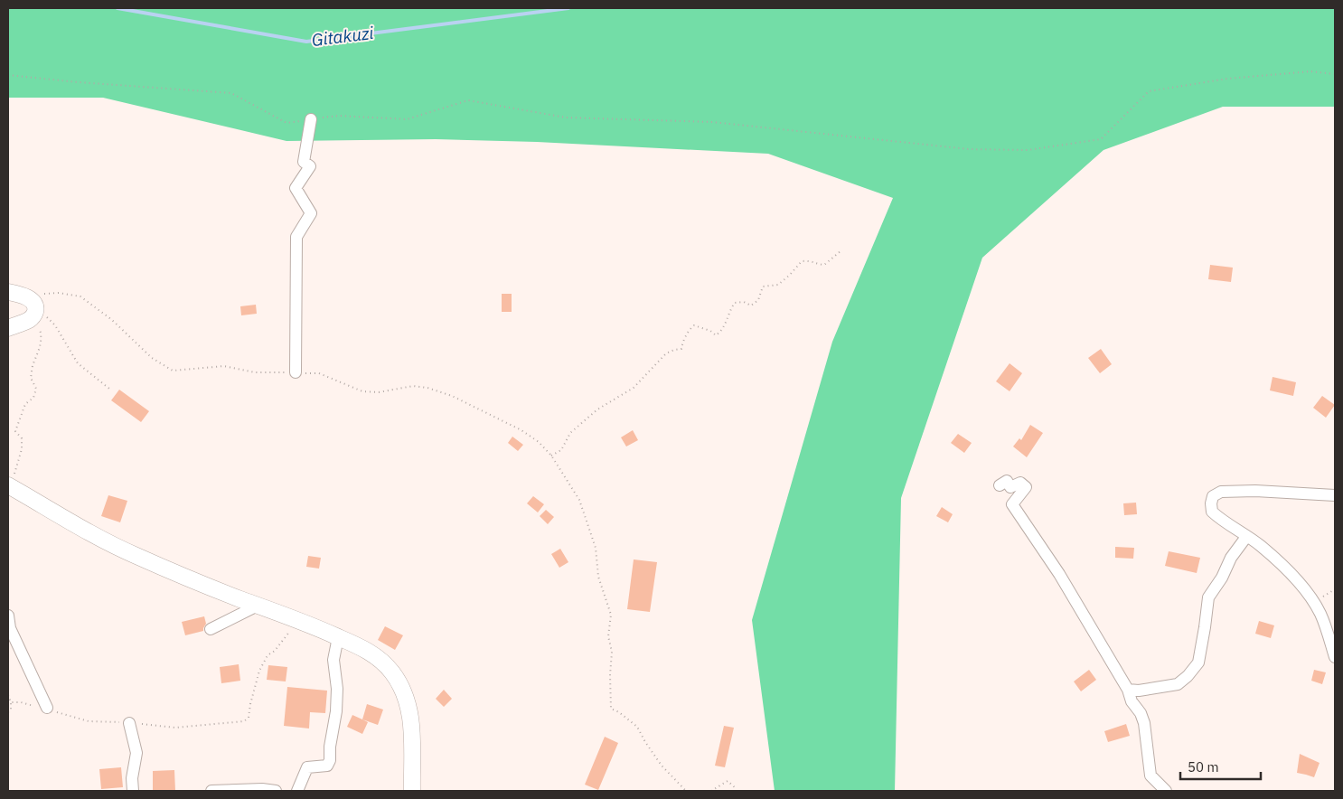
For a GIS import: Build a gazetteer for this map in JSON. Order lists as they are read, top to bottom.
{
  "water": ["Gitakuzi"],
  "scale_bar": "50 m"
}
